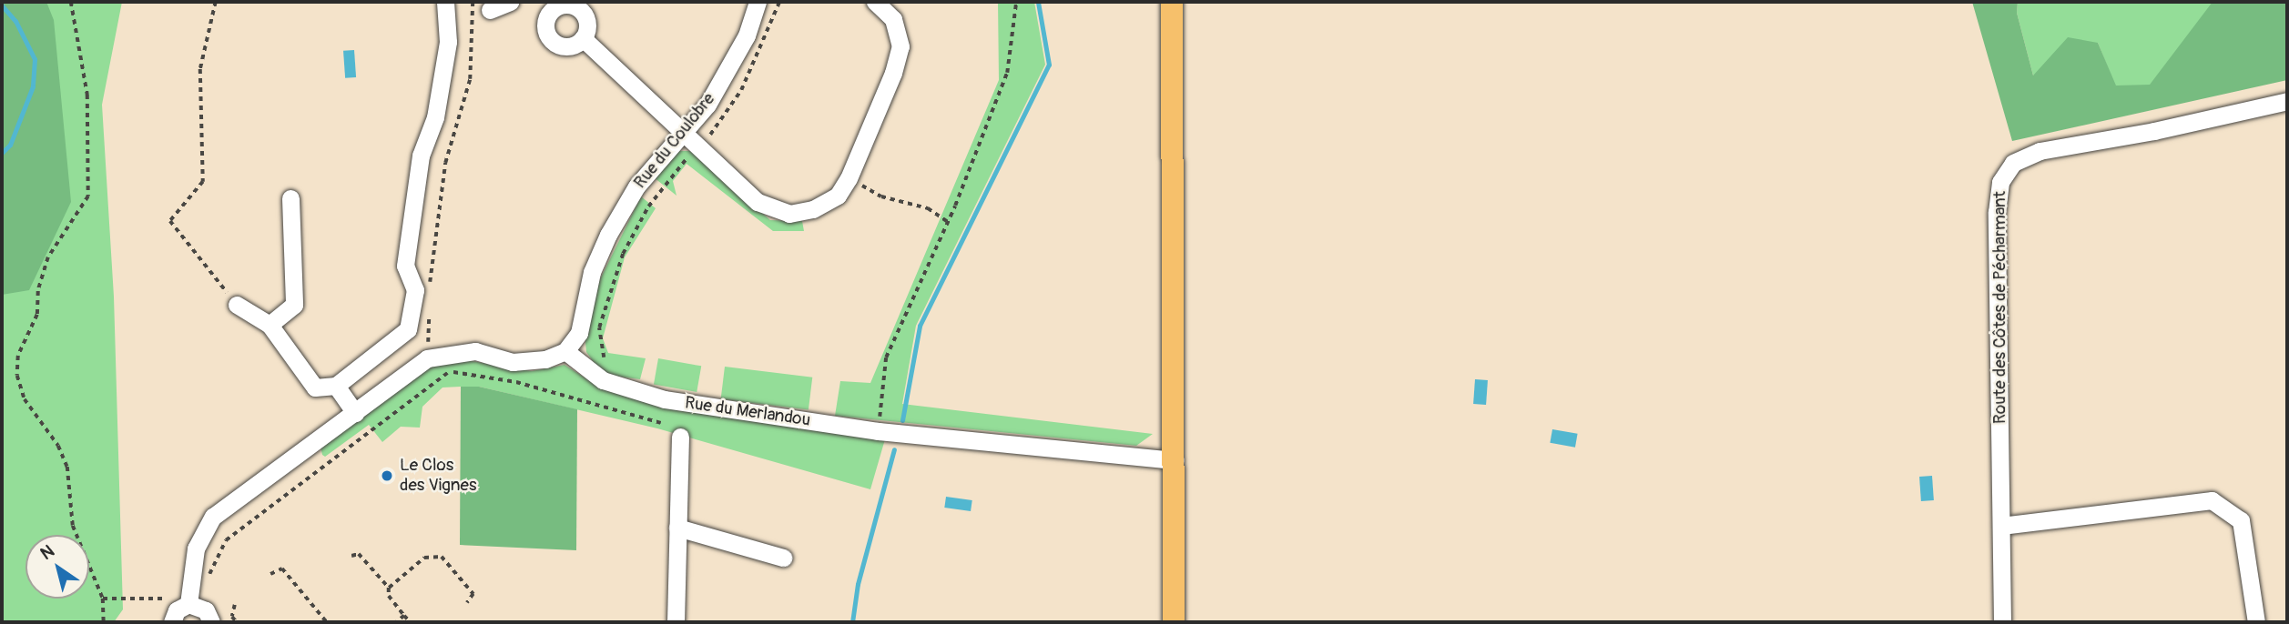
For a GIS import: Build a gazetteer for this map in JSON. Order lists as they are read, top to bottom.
{
  "streets": {
    "street": ["Rue du Coulobre", "Route des Côtes de Pécharmant", "Rue du Merlandou"]
  },
  "crossings": [
    ["Rue du Coulobre", "Rue du Merlandou"]
  ],
  "places": ["Le Clos des Vignes"],
  "north": "top left"
}
